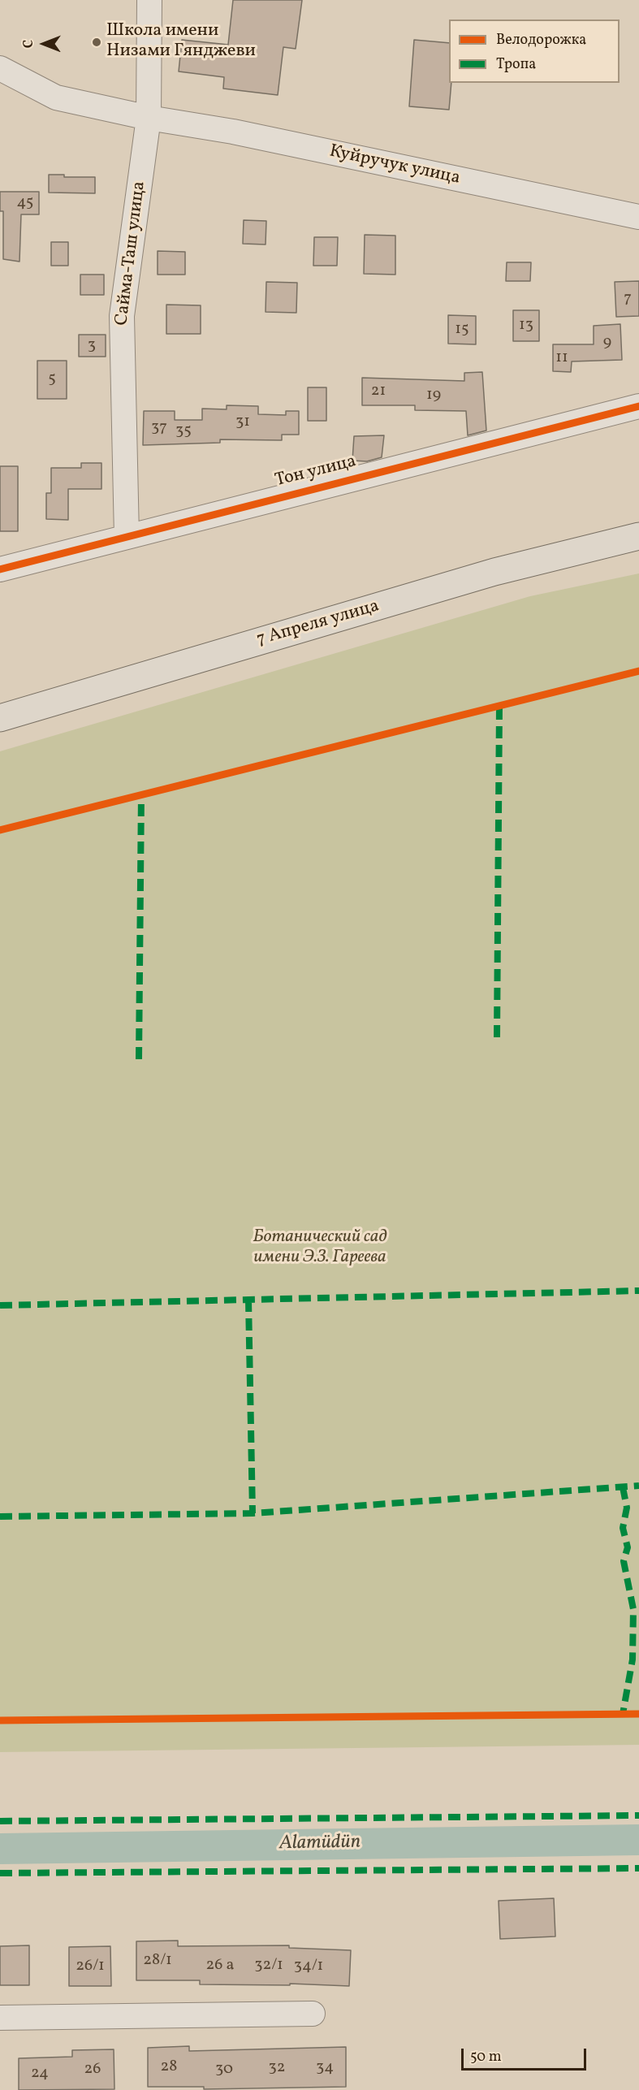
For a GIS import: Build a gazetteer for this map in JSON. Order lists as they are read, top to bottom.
{
  "streets": {
    "main road": ["7 Апреля улица"],
    "street": ["Куйручук улица", "Сайма-Таш улица", "Тон улица"]
  },
  "crossings": [
    ["Куйручук улица", "Сайма-Таш улица"],
    ["Сайма-Таш улица", "Тон улица"]
  ],
  "water": ["Alamüdün"],
  "parks": ["Ботанический сад имени Э.З. Гареева"],
  "places": ["Школа имени Низами Гянджеви"],
  "house_numbers": [
    "45",
    "7",
    "13",
    "15",
    "9",
    "3",
    "11",
    "5",
    "21",
    "19",
    "31",
    "37",
    "35",
    "28/1",
    "26 а",
    "32/1",
    "26/1",
    "34/1",
    "28",
    "32",
    "34",
    "26",
    "30",
    "24"
  ],
  "legend": ["Велодорожка", "Тропа"],
  "scale_bar": "50 m",
  "north": "left"
}
